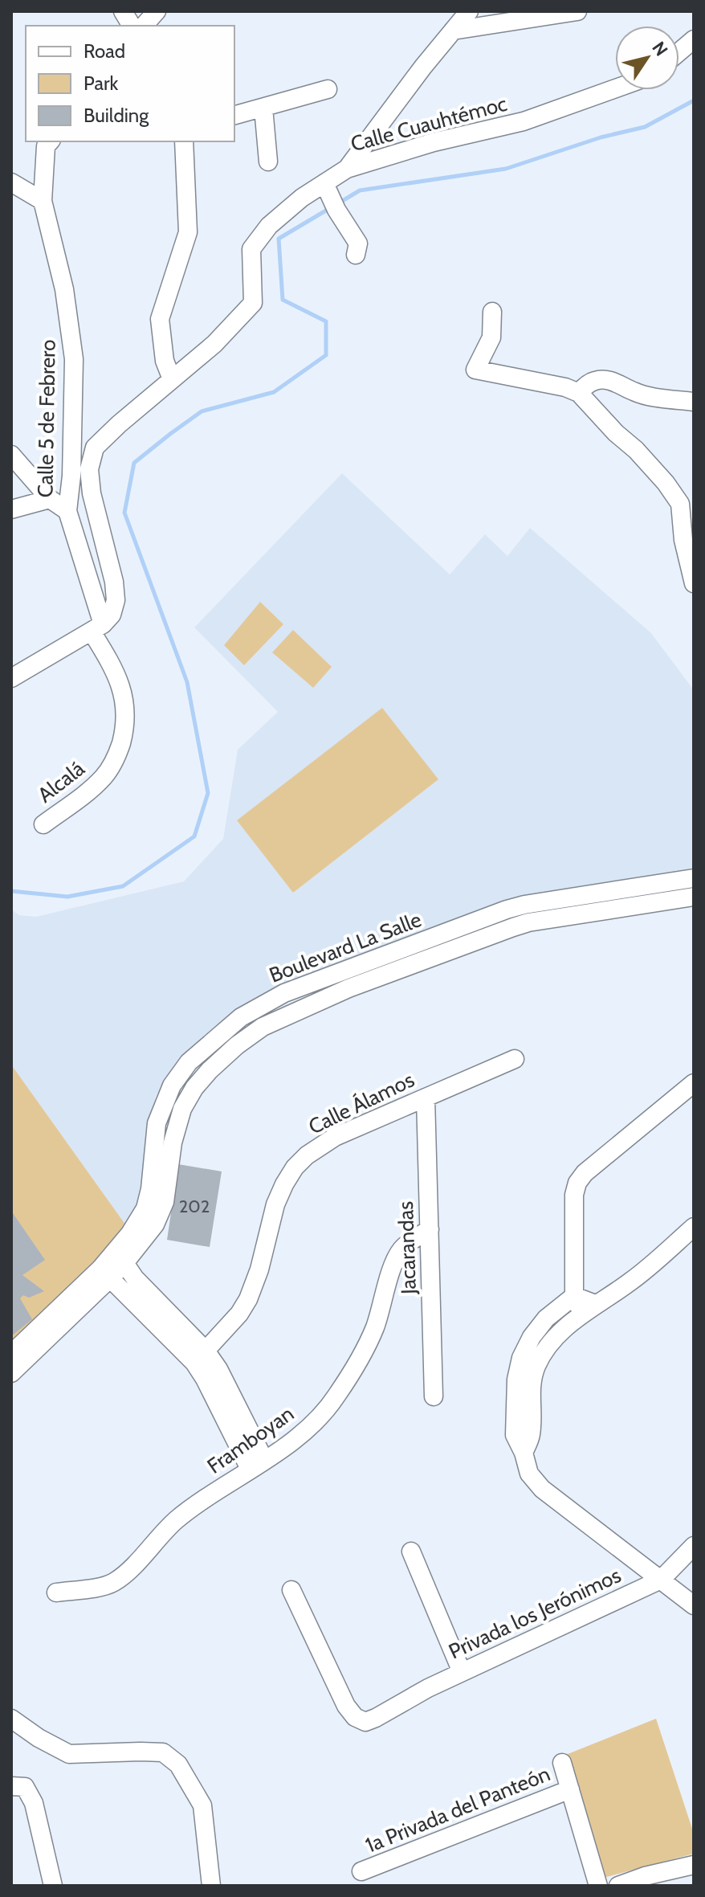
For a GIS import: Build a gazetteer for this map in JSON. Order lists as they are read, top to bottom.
{
  "streets": {
    "street": [
      "Calle Cuauhtémoc",
      "Calle 5 de Febrero",
      "Alcalá",
      "Boulevard La Salle",
      "Calle Álamos",
      "Jacarandas",
      "Framboyan",
      "Privada los Jerónimos",
      "1a Privada del Panteón"
    ]
  },
  "crossings": [
    ["Calle Cuauhtémoc", "Alcalá"],
    ["Calle 5 de Febrero", "Alcalá"],
    ["Calle Álamos", "Jacarandas"],
    ["Jacarandas", "Framboyan"]
  ],
  "house_numbers": ["202"],
  "legend": ["Road", "Park", "Building"],
  "north": "top right"
}
